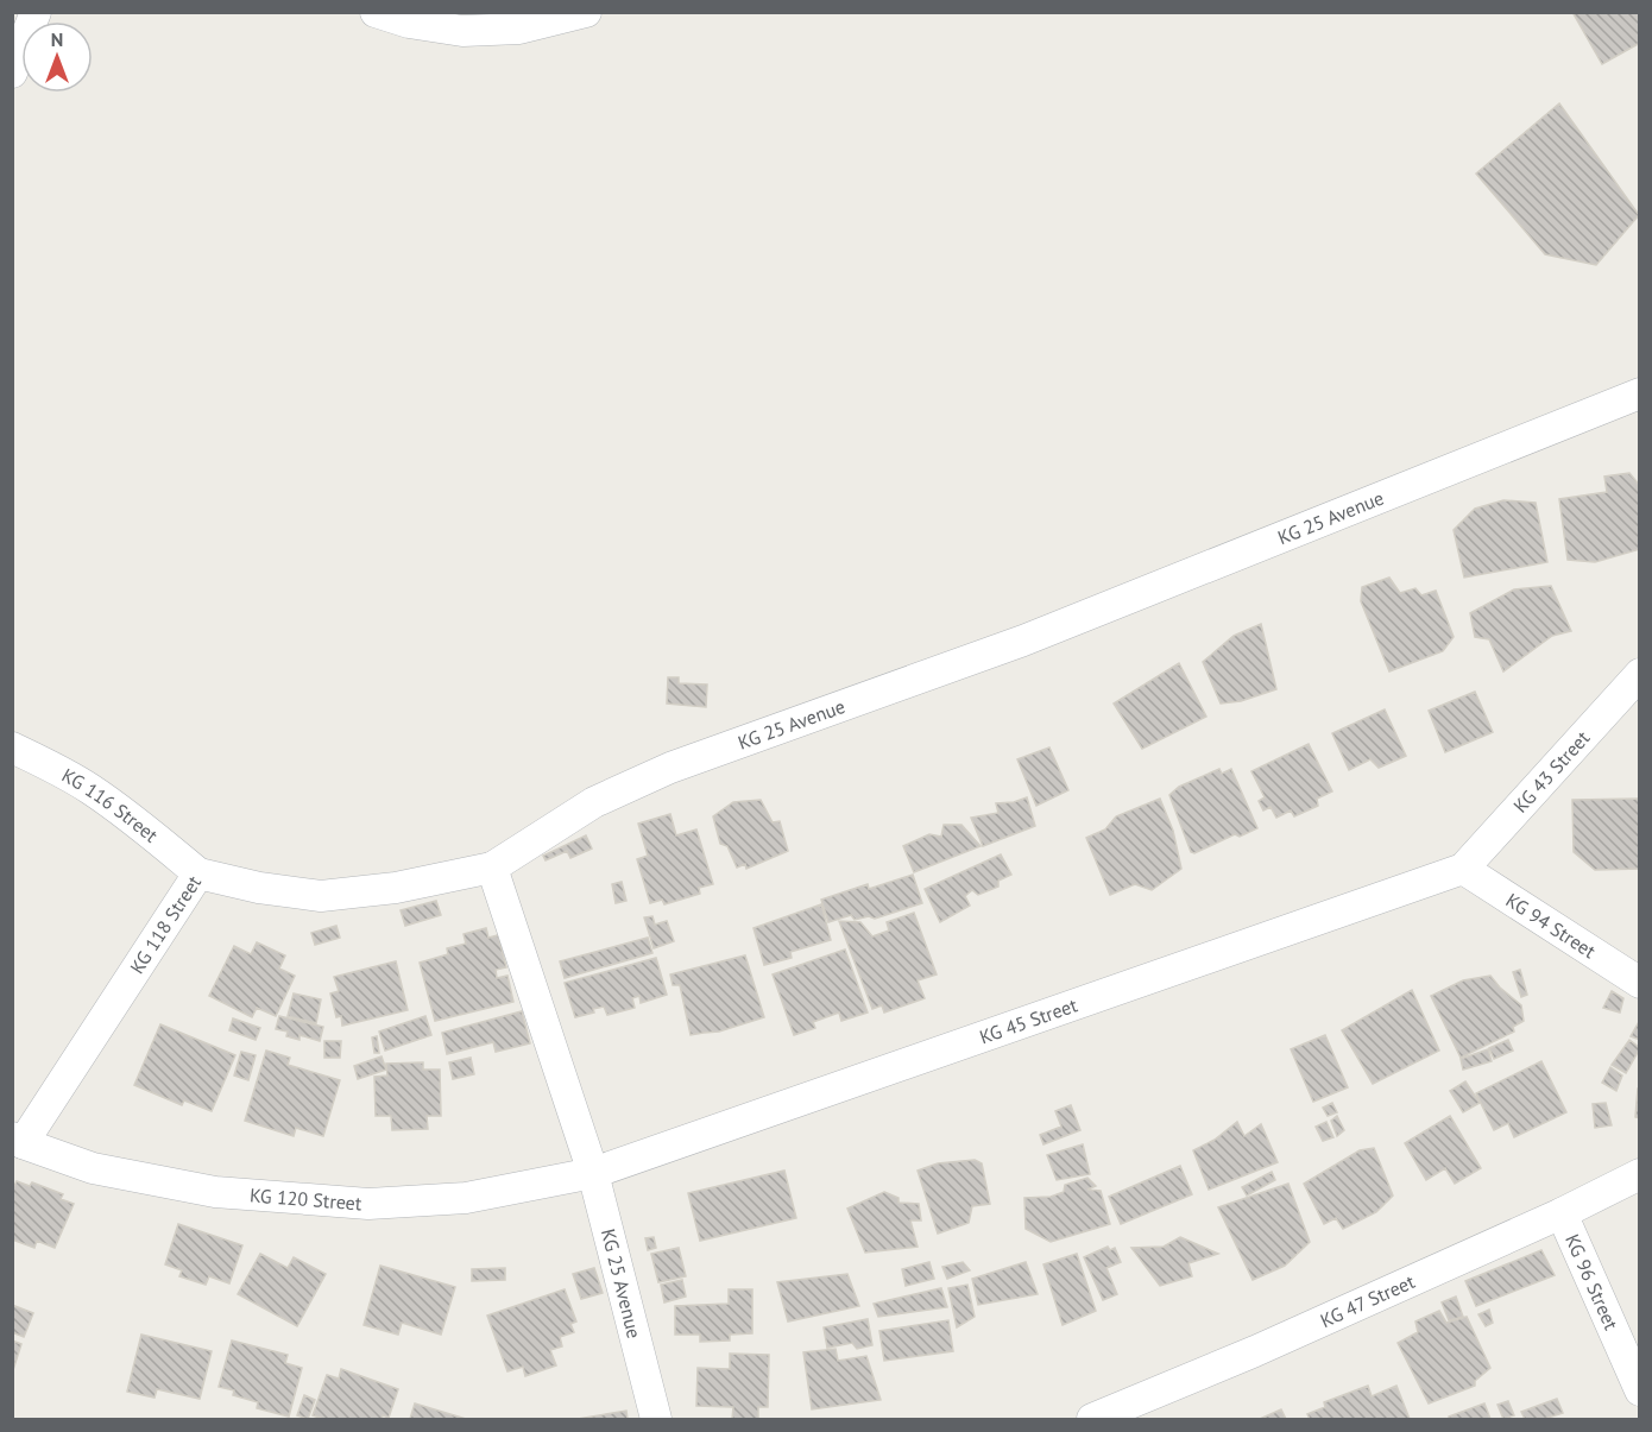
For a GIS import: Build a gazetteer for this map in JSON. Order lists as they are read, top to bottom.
{
  "streets": {
    "street": [
      "KG 25 Avenue",
      "KG 43 Street",
      "KG 116 Street",
      "KG 94 Street",
      "KG 118 Street",
      "KG 45 Street",
      "KG 120 Street",
      "KG 96 Street",
      "KG 47 Street"
    ]
  },
  "crossings": [
    ["KG 25 Avenue", "KG 118 Street"],
    ["KG 25 Avenue", "KG 45 Street"],
    ["KG 25 Avenue", "KG 120 Street"],
    ["KG 43 Street", "KG 94 Street"],
    ["KG 43 Street", "KG 45 Street"],
    ["KG 116 Street", "KG 118 Street"],
    ["KG 94 Street", "KG 45 Street"],
    ["KG 118 Street", "KG 120 Street"],
    ["KG 45 Street", "KG 120 Street"],
    ["KG 96 Street", "KG 47 Street"]
  ],
  "north": "top"
}
